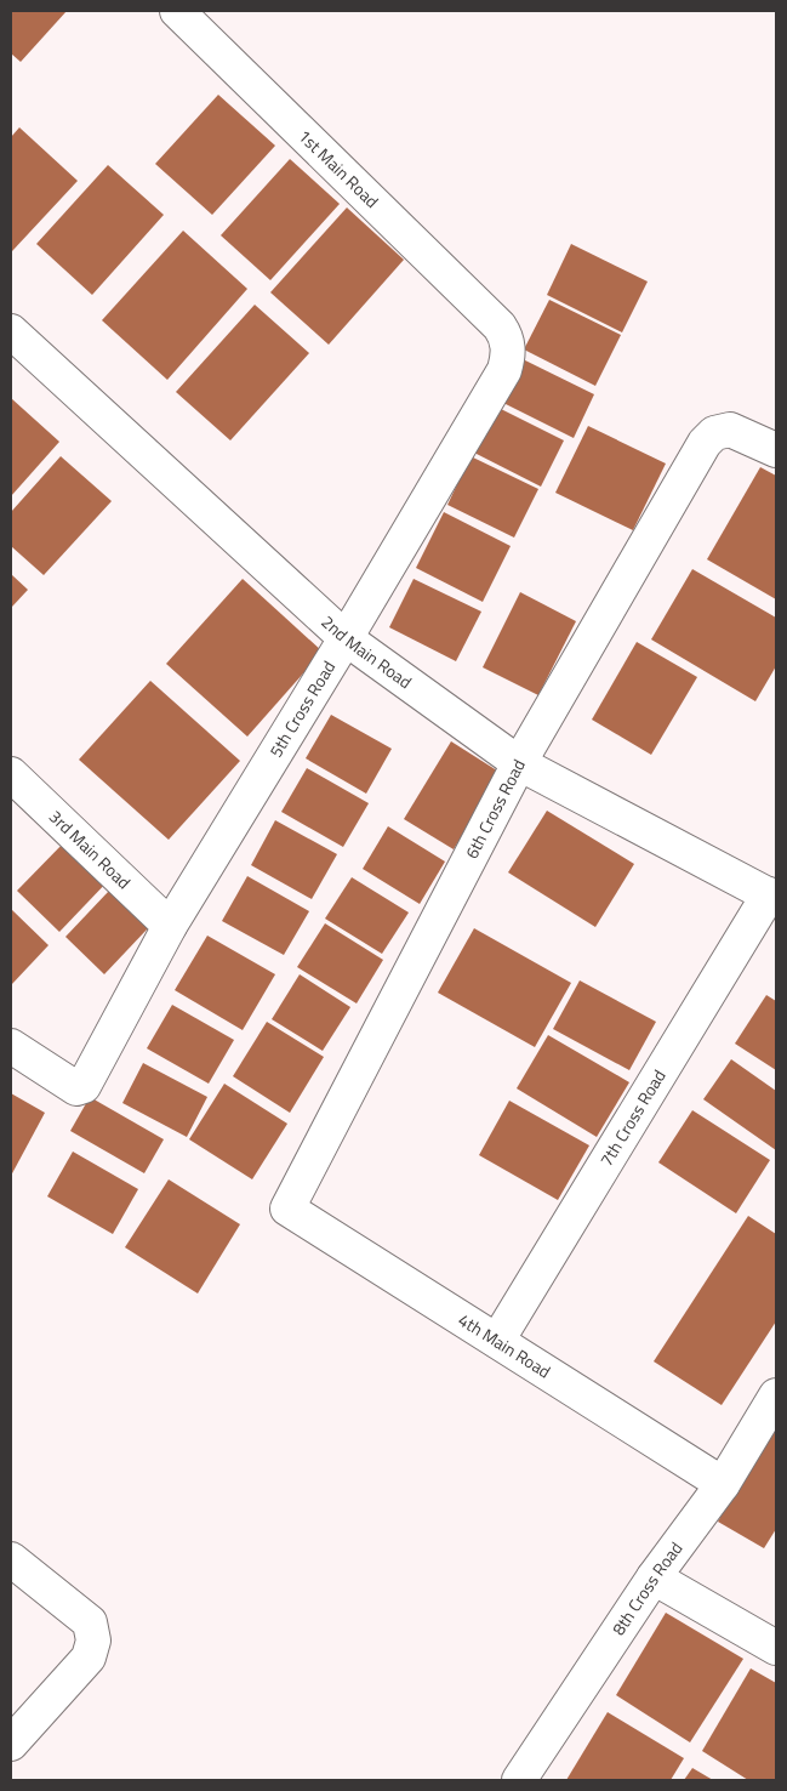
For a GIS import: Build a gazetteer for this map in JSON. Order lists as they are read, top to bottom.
{
  "streets": {
    "street": [
      "1st Main Road",
      "2nd Main Road",
      "5th Cross Road",
      "6th Cross Road",
      "3rd Main Road",
      "7th Cross Road",
      "4th Main Road",
      "8th Cross Road"
    ]
  },
  "crossings": [
    ["1st Main Road", "5th Cross Road"],
    ["2nd Main Road", "5th Cross Road"],
    ["2nd Main Road", "6th Cross Road"],
    ["2nd Main Road", "7th Cross Road"],
    ["5th Cross Road", "3rd Main Road"],
    ["6th Cross Road", "4th Main Road"],
    ["7th Cross Road", "4th Main Road"],
    ["4th Main Road", "8th Cross Road"]
  ]
}
